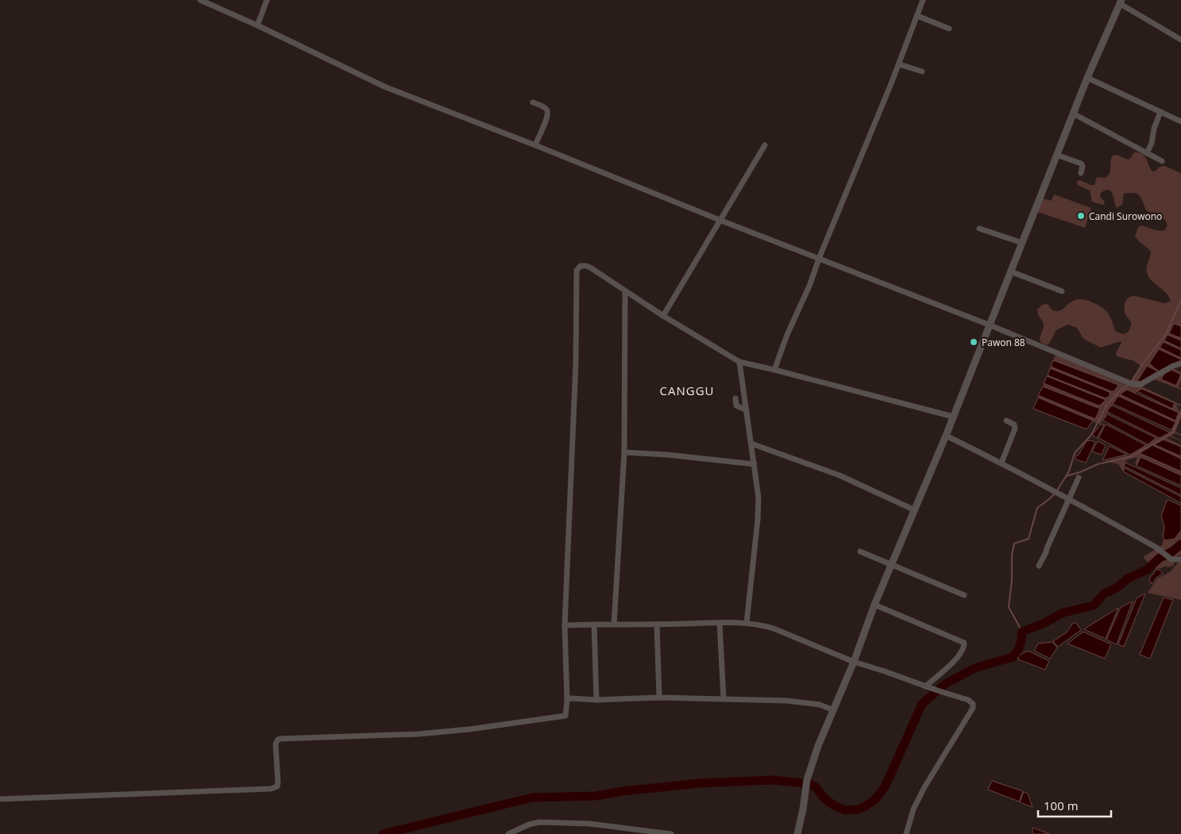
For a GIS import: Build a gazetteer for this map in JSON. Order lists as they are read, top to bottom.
{
  "districts": ["CANGGU"],
  "places": ["Candi Surowono", "Pawon 88"],
  "scale_bar": "100 m"
}
